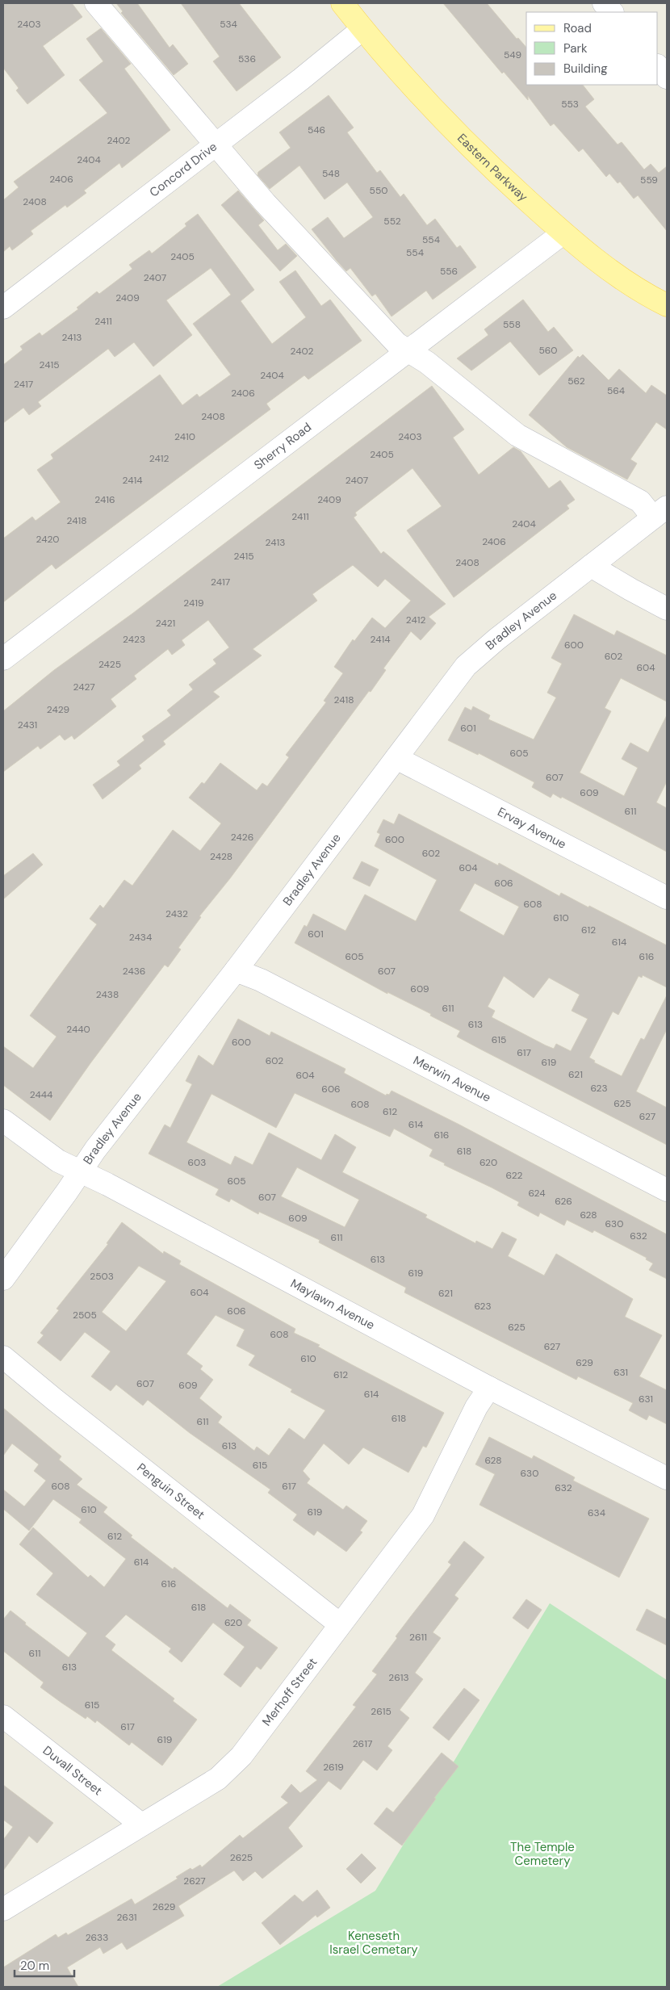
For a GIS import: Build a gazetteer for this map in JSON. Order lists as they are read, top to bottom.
{
  "streets": {
    "main road": ["Eastern Parkway"],
    "street": [
      "Concord Drive",
      "Sherry Road",
      "Bradley Avenue",
      "Ervay Avenue",
      "Merwin Avenue",
      "Maylawn Avenue",
      "Penguin Street",
      "Merhoff Street",
      "Duvall Street"
    ]
  },
  "crossings": [
    ["Eastern Parkway", "Concord Drive"],
    ["Eastern Parkway", "Sherry Road"],
    ["Bradley Avenue", "Ervay Avenue"],
    ["Bradley Avenue", "Merwin Avenue"],
    ["Bradley Avenue", "Maylawn Avenue"],
    ["Maylawn Avenue", "Merhoff Street"],
    ["Penguin Street", "Merhoff Street"],
    ["Merhoff Street", "Duvall Street"]
  ],
  "parks": ["The Temple Cemetery", "Keneseth Israel Cemetary"],
  "house_numbers": [
    "2403",
    "534",
    "549",
    "536",
    "553",
    "546",
    "2402",
    "2404",
    "548",
    "2406",
    "559",
    "550",
    "2408",
    "552",
    "554",
    "554",
    "2405",
    "556",
    "2407",
    "2409",
    "2411",
    "558",
    "2413",
    "560",
    "2402",
    "2415",
    "2404",
    "562",
    "2417",
    "564",
    "2406",
    "2408",
    "2410",
    "2403",
    "2405",
    "2412",
    "2414",
    "2407",
    "2416",
    "2409",
    "2411",
    "2418",
    "2404",
    "2420",
    "2406",
    "2413",
    "2415",
    "2408",
    "2417",
    "2419",
    "2412",
    "2421",
    "2423",
    "2414",
    "600",
    "602",
    "2425",
    "604",
    "2427",
    "2418",
    "2429",
    "2431",
    "601",
    "605",
    "607",
    "609",
    "611",
    "2426",
    "600",
    "602",
    "2428",
    "604",
    "606",
    "608",
    "2432",
    "610",
    "612",
    "601",
    "2434",
    "614",
    "605",
    "616",
    "2436",
    "607",
    "609",
    "2438",
    "611",
    "613",
    "2440",
    "615",
    "600",
    "617",
    "602",
    "619",
    "621",
    "604",
    "623",
    "606",
    "2444",
    "625",
    "608",
    "612",
    "627",
    "614",
    "616",
    "618",
    "603",
    "620",
    "622",
    "605",
    "624",
    "607",
    "626",
    "628",
    "609",
    "630",
    "632",
    "611",
    "613",
    "619",
    "2503",
    "604",
    "621",
    "623",
    "606",
    "2505",
    "625",
    "608",
    "627",
    "610",
    "629",
    "631",
    "612",
    "607",
    "609",
    "614",
    "631",
    "618",
    "611",
    "613",
    "628",
    "615",
    "630",
    "608",
    "617",
    "632",
    "610",
    "619",
    "634",
    "612",
    "614",
    "616",
    "618",
    "620",
    "2611",
    "611",
    "613",
    "2613",
    "615",
    "2615",
    "617",
    "619",
    "2617",
    "2619",
    "2625",
    "2627",
    "2629",
    "2631",
    "2633"
  ],
  "legend": ["Road", "Park", "Building"],
  "scale_bar": "20 m"
}
